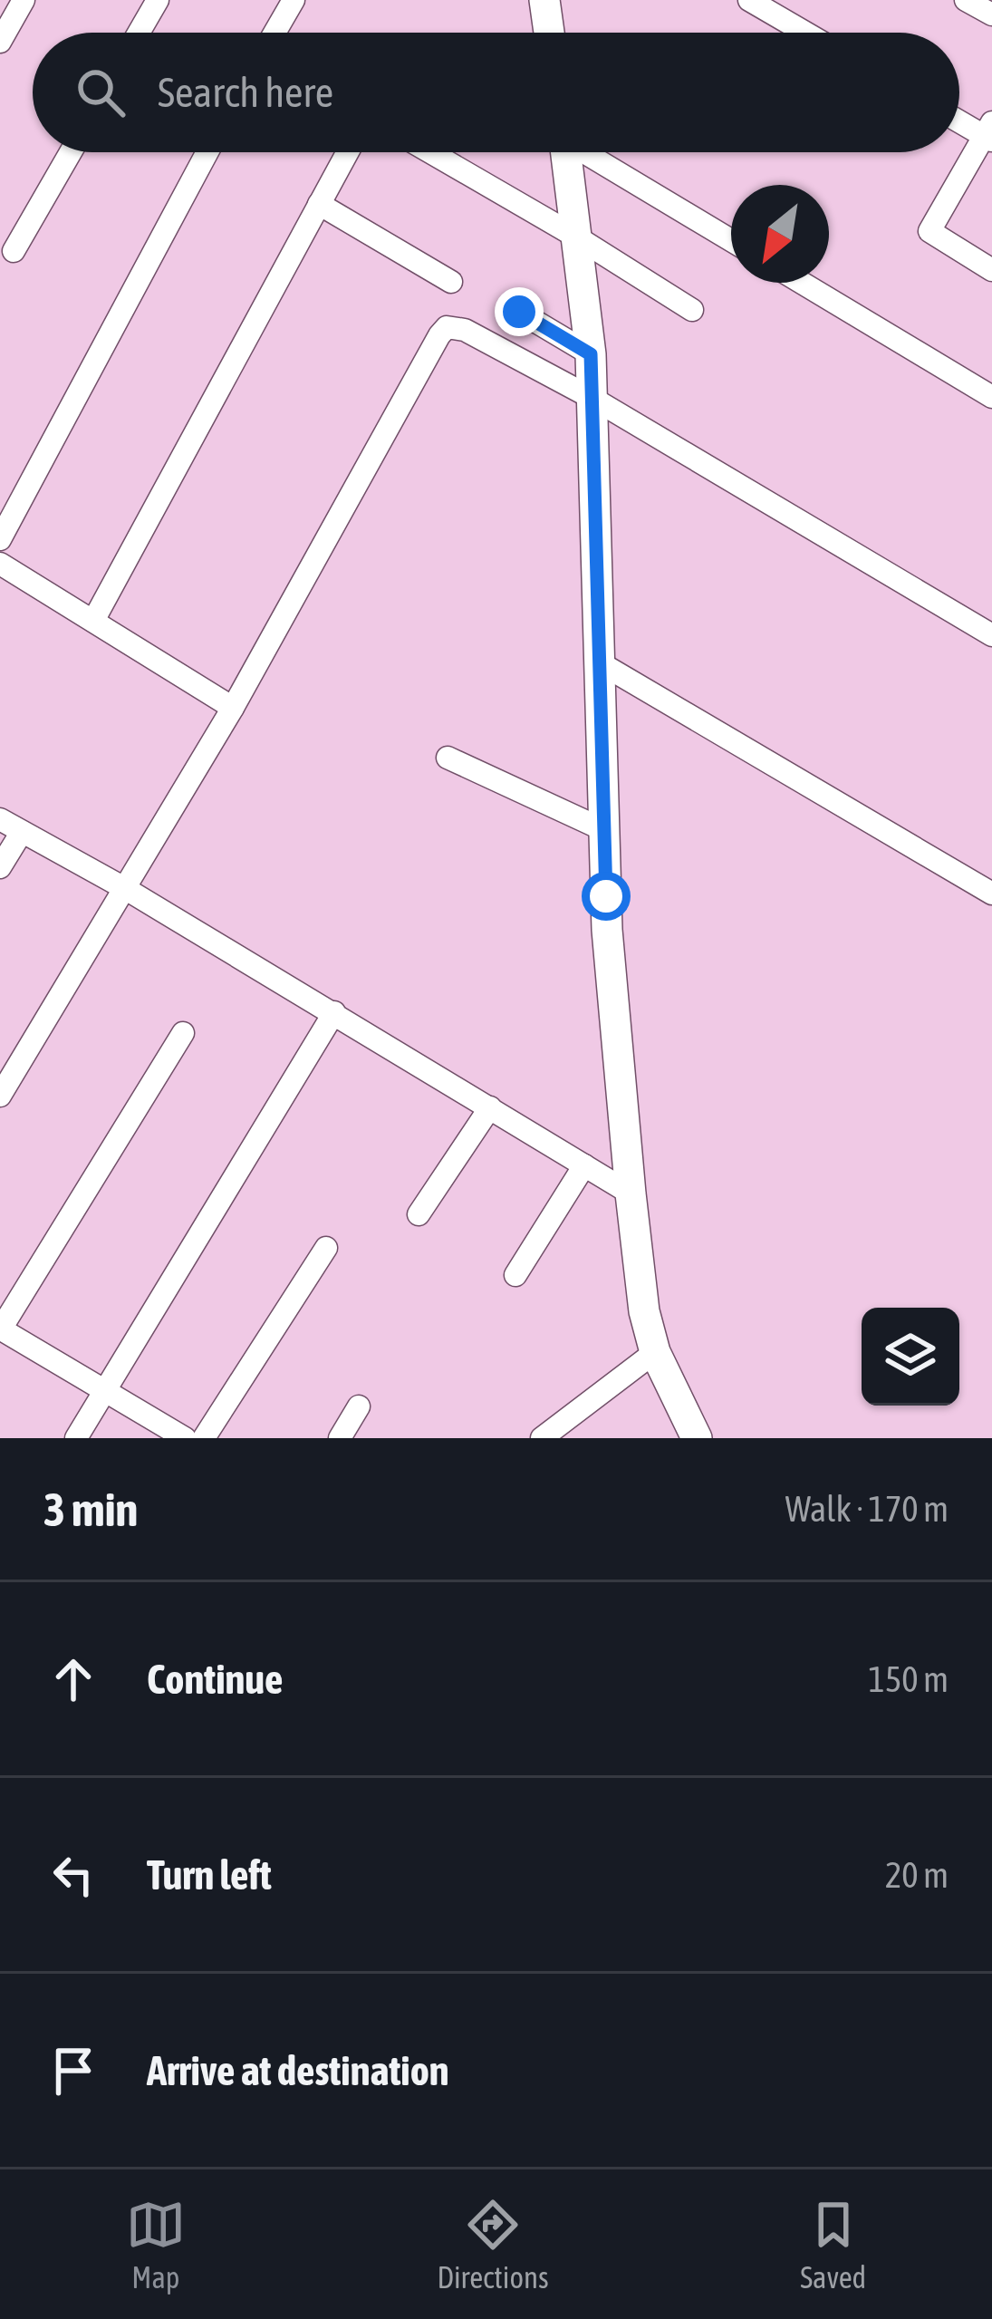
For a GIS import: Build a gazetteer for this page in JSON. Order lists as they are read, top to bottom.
{
  "north": "bottom left",
  "page": {
    "search": "Search here",
    "heading": ["3 min", "Walk · 170 m"],
    "list": [
      ["Continue", "150 m"],
      ["Turn left", "20 m"],
      "Arrive at destination"
    ],
    "nav": ["Map", "Directions", "Saved"]
  }
}
